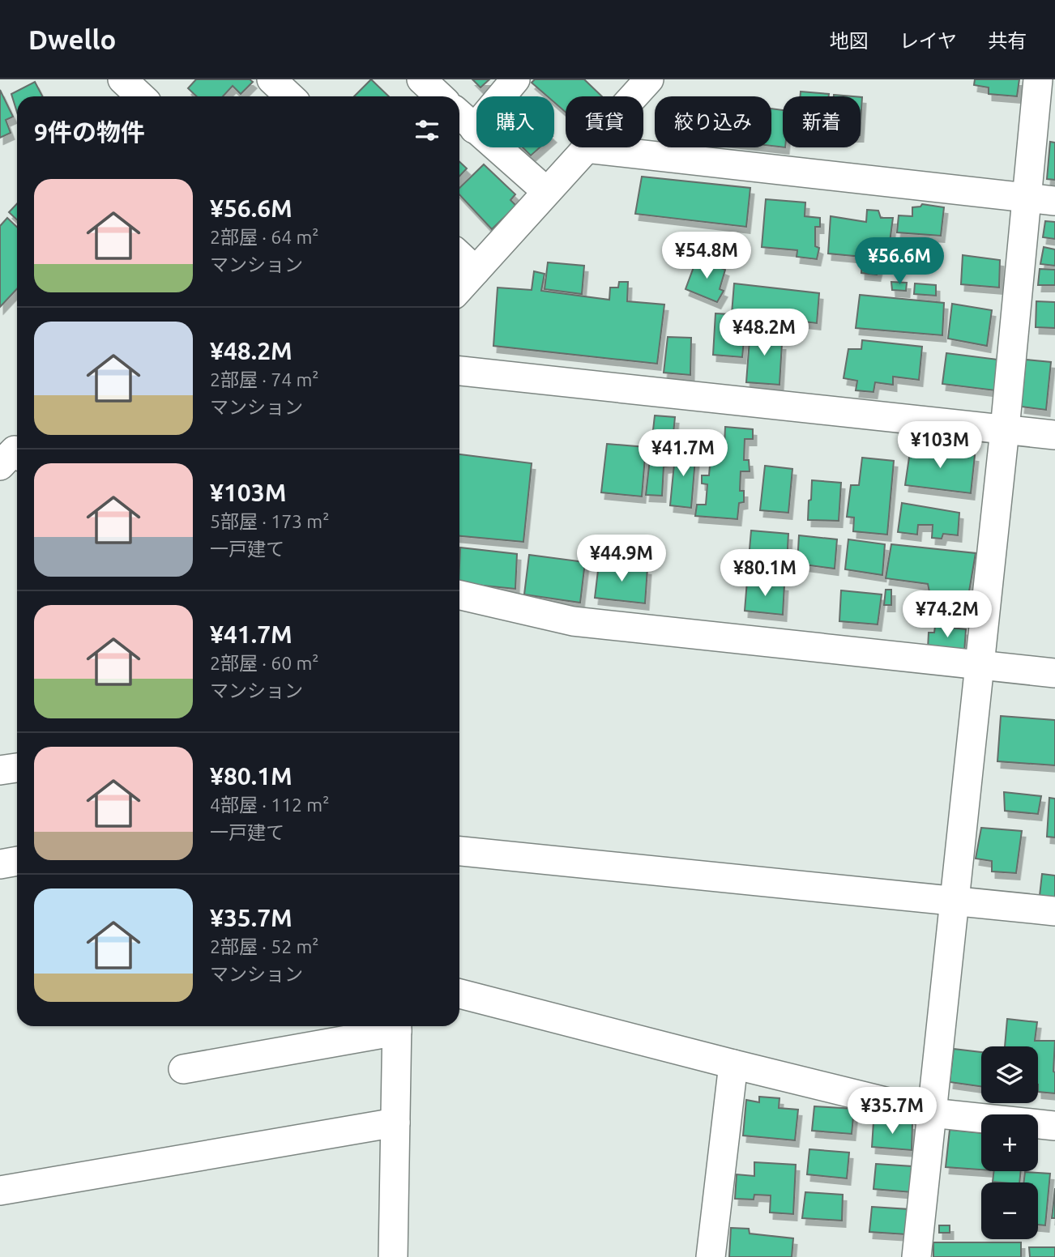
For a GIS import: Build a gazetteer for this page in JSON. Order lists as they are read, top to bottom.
{
  "page": {
    "header": "Dwello",
    "nav": ["地図", "レイヤ", "共有"],
    "chip": [
      "購入",
      "賃貸",
      "絞り込み",
      "新着"
    ],
    "heading": "9件の物件",
    "list": [
      {
        "name": "¥56.6M",
        "note": "2部屋 · 64 m² · マンション"
      },
      {
        "name": "¥48.2M",
        "note": "2部屋 · 74 m² · マンション"
      },
      {
        "name": "¥103M",
        "note": "5部屋 · 173 m² · 一戸建て"
      },
      {
        "name": "¥41.7M",
        "note": "2部屋 · 60 m² · マンション"
      },
      {
        "name": "¥80.1M",
        "note": "4部屋 · 112 m² · 一戸建て"
      },
      {
        "name": "¥35.7M",
        "note": "2部屋 · 52 m² · マンション"
      }
    ],
    "price": [
      "¥54.8M",
      "¥56.6M",
      "¥48.2M",
      "¥103M",
      "¥41.7M",
      "¥44.9M",
      "¥80.1M",
      "¥74.2M",
      "¥35.7M"
    ],
    "map_buttons": ["+", "−"]
  }
}
